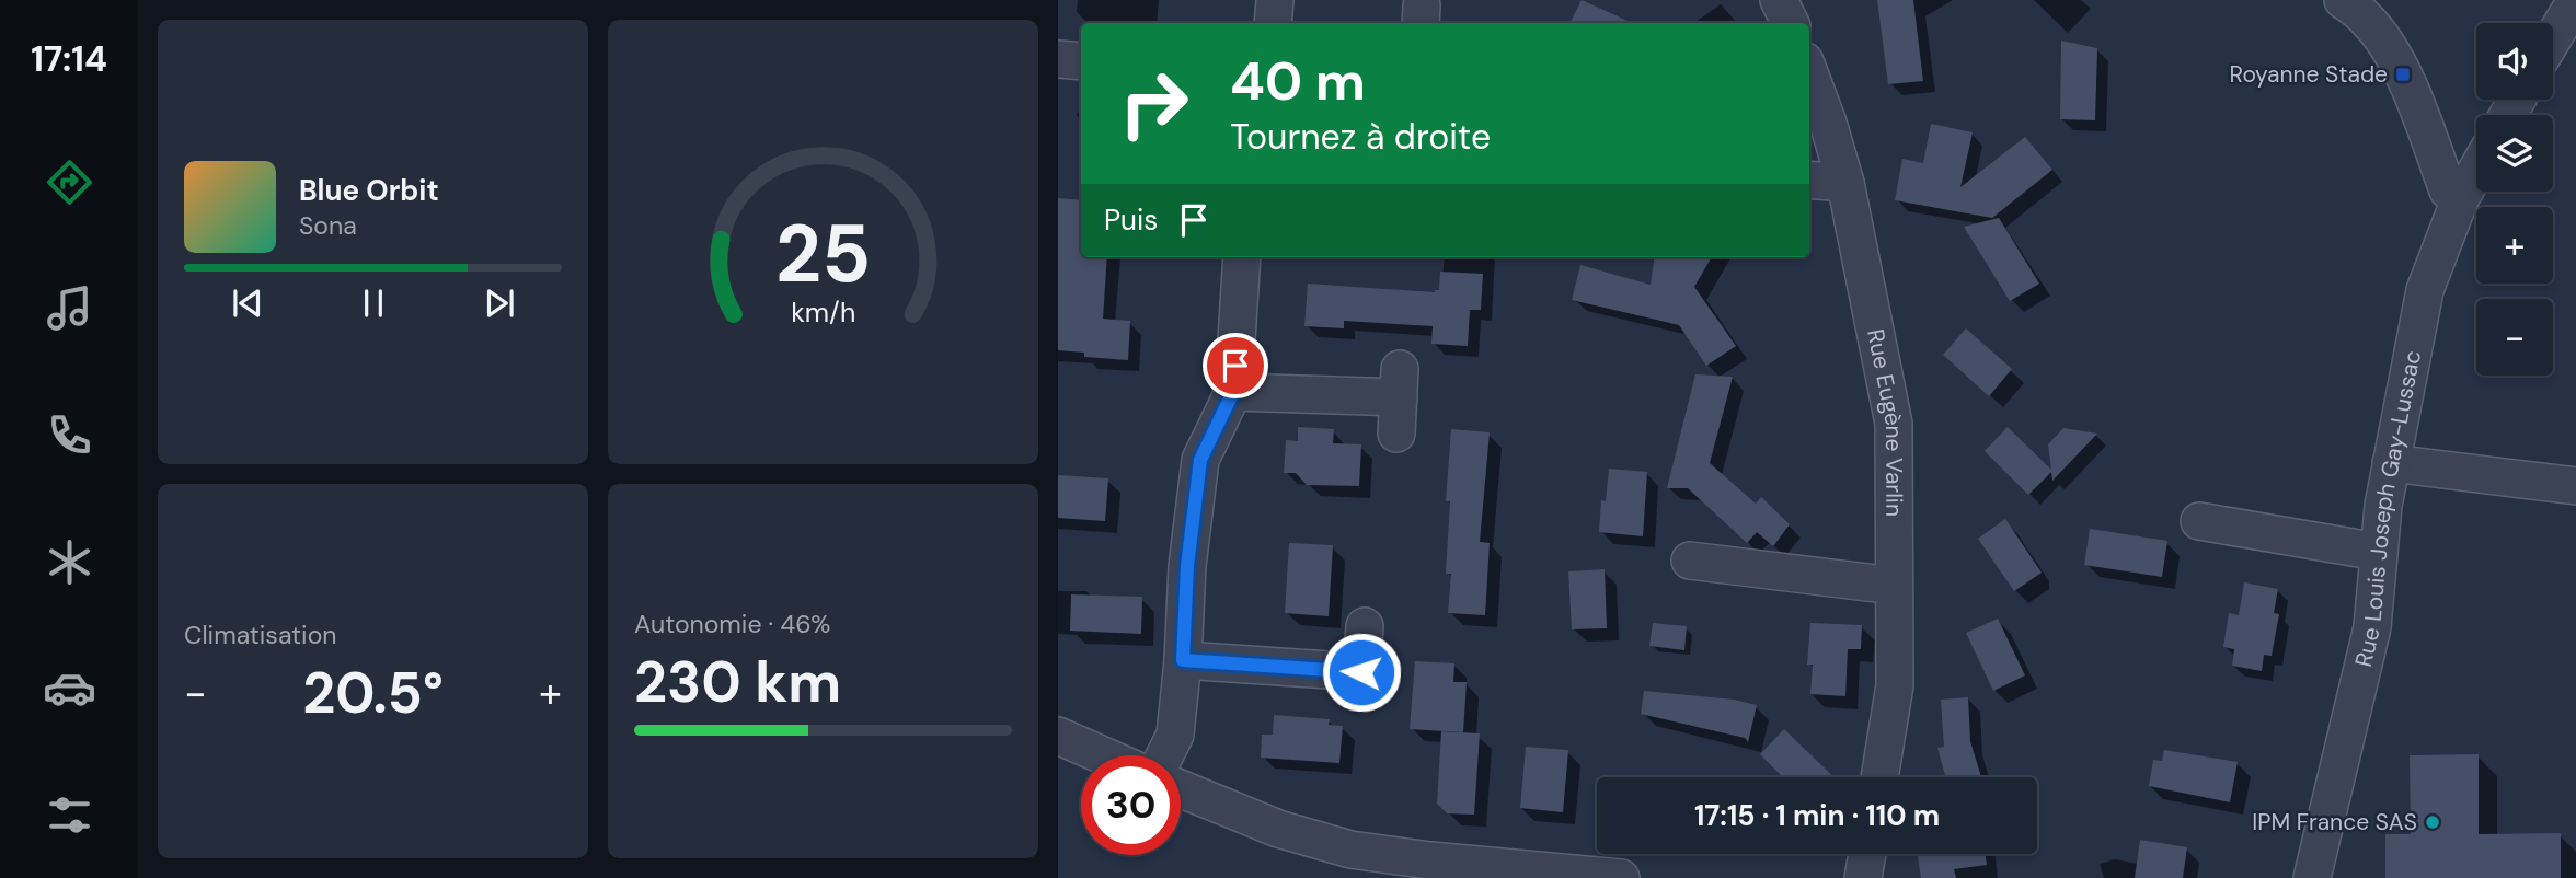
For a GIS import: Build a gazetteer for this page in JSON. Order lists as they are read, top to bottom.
{
  "streets": {
    "street": ["Rue Eugène Varlin", "Rue Louis Joseph Gay-Lussac"]
  },
  "places": {
    "transit": ["Royanne Stade"],
    "other": ["IPM France SAS"]
  },
  "page": {
    "tabs": "17:14",
    "map_buttons": ["+", "−"],
    "turn": ["40 m", "Tournez à droite"],
    "song": ["Blue Orbit", "Sona"],
    "then": "Puis",
    "tile": [
      "Climatisation",
      ["Autonomie · 46%", "230 km"]
    ],
    "heat": ["−", "20.5°", "+"],
    "limit": "30",
    "trip": "17:15 · 1 min · 110 m",
    "gauge": ["25", "km/h"]
  }
}
